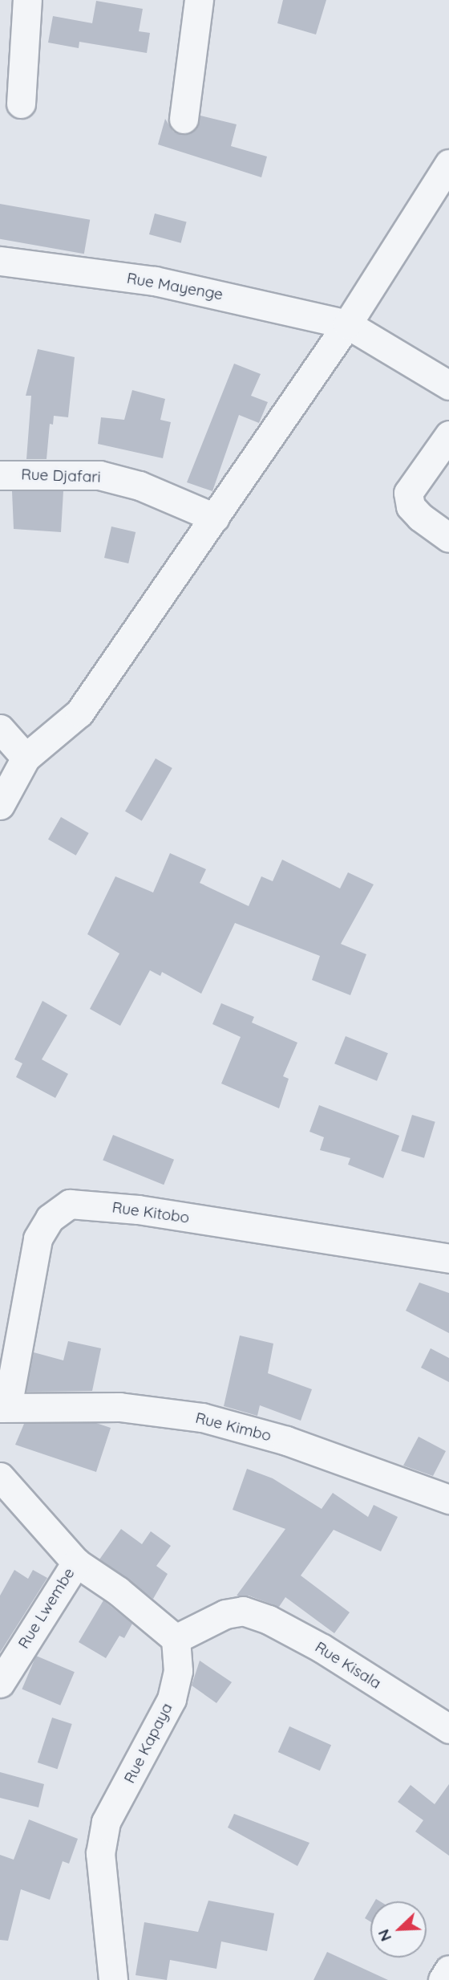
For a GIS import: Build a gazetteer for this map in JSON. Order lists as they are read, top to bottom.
{
  "streets": {
    "street": [
      "Rue Mayenge",
      "Rue Djafari",
      "Rue Kitobo",
      "Rue Kimbo",
      "Rue Lwembe",
      "Rue Kisala",
      "Rue Kapaya"
    ]
  },
  "crossings": [
    ["Rue Kitobo", "Rue Kimbo"],
    ["Rue Kisala", "Rue Kapaya"]
  ],
  "north": "bottom left"
}
